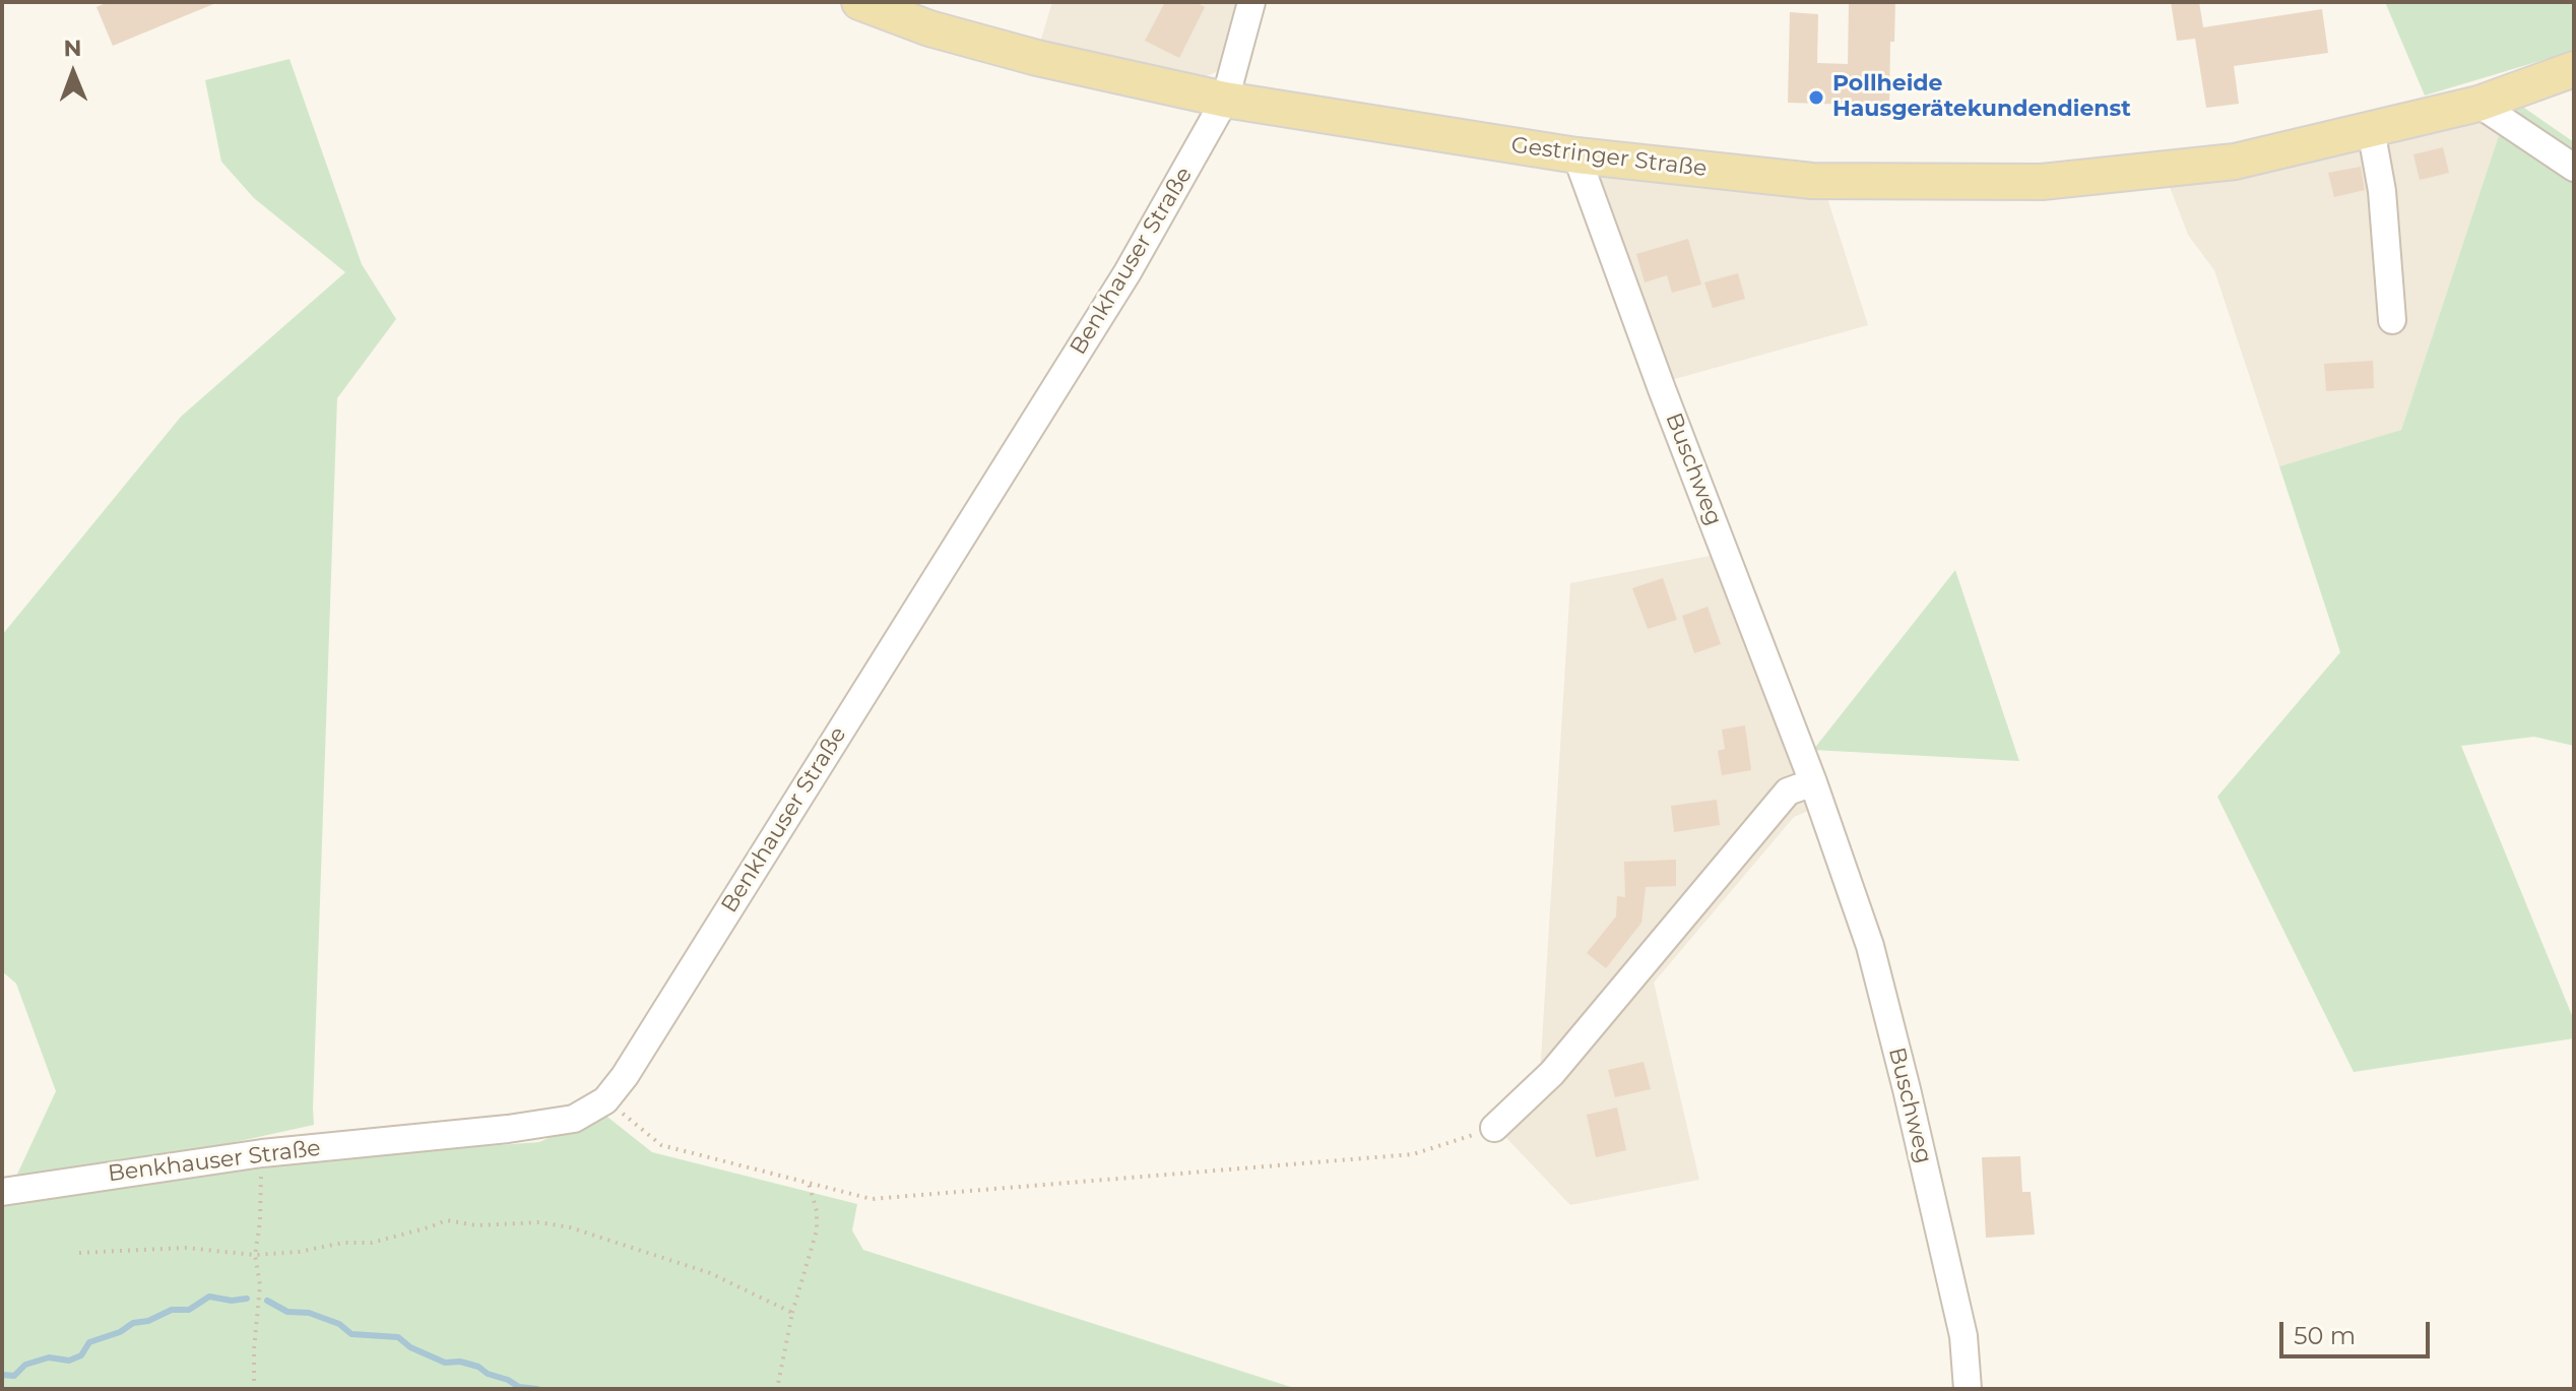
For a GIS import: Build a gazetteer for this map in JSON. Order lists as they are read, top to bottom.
{
  "streets": {
    "main road": ["Gestringer Straße"],
    "street": ["Benkhauser Straße", "Buschweg"]
  },
  "crossings": [
    ["Gestringer Straße", "Benkhauser Straße"],
    ["Gestringer Straße", "Buschweg"]
  ],
  "places": ["Pollheide Hausgerätekundendienst"],
  "scale_bar": "50 m",
  "north": "top"
}
